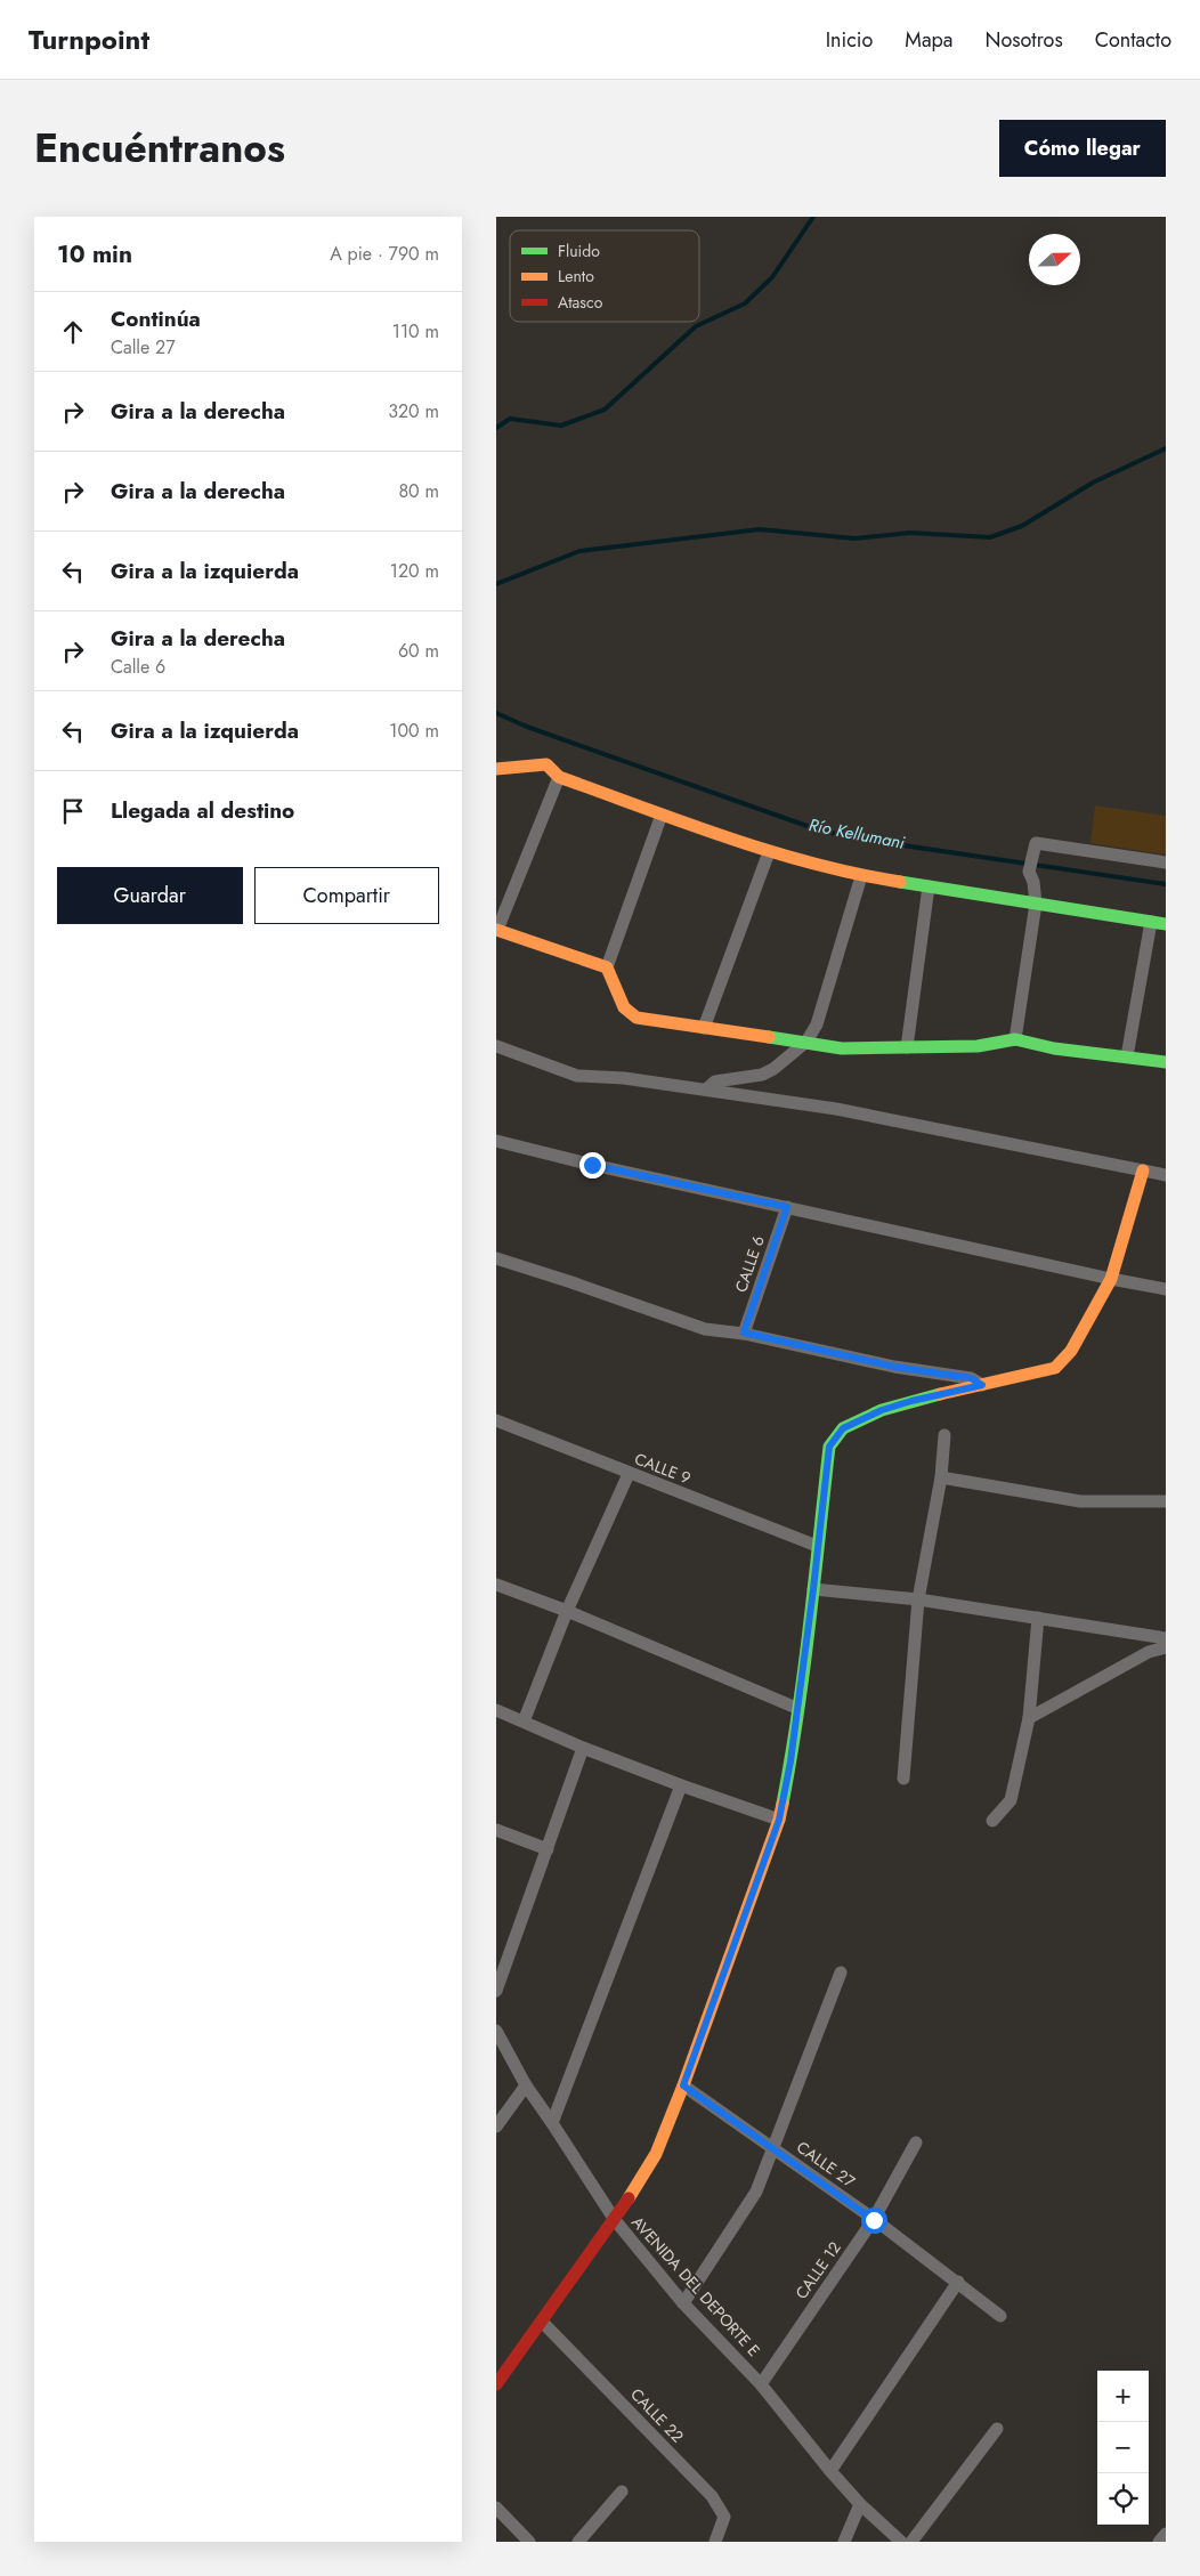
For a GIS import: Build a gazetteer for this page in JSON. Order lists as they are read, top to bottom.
{
  "streets": {
    "street": [
      "CALLE 6",
      "CALLE 9",
      "CALLE 27",
      "CALLE 12",
      "AVENIDA DEL DEPORTE E",
      "CALLE 22"
    ]
  },
  "crossings": [
    ["CALLE 27", "CALLE 12"],
    ["CALLE 12", "AVENIDA DEL DEPORTE E"]
  ],
  "water": ["Río Kellumani"],
  "legend": ["Fluido", "Lento", "Atasco"],
  "north": "right",
  "page": {
    "header": "Turnpoint",
    "nav": [
      "Inicio",
      "Mapa",
      "Nosotros",
      "Contacto"
    ],
    "title": "Encuéntranos",
    "buttons": [
      "Cómo llegar",
      ["Guardar", "Compartir"]
    ],
    "heading": ["10 min", "A pie · 790 m"],
    "list": [
      ["Continúa", "Calle 27", "110 m"],
      ["Gira a la derecha", "320 m"],
      ["Gira a la derecha", "80 m"],
      ["Gira a la izquierda", "120 m"],
      ["Gira a la derecha", "Calle 6", "60 m"],
      ["Gira a la izquierda", "100 m"],
      "Llegada al destino"
    ],
    "map_buttons": ["+", "−"]
  }
}
